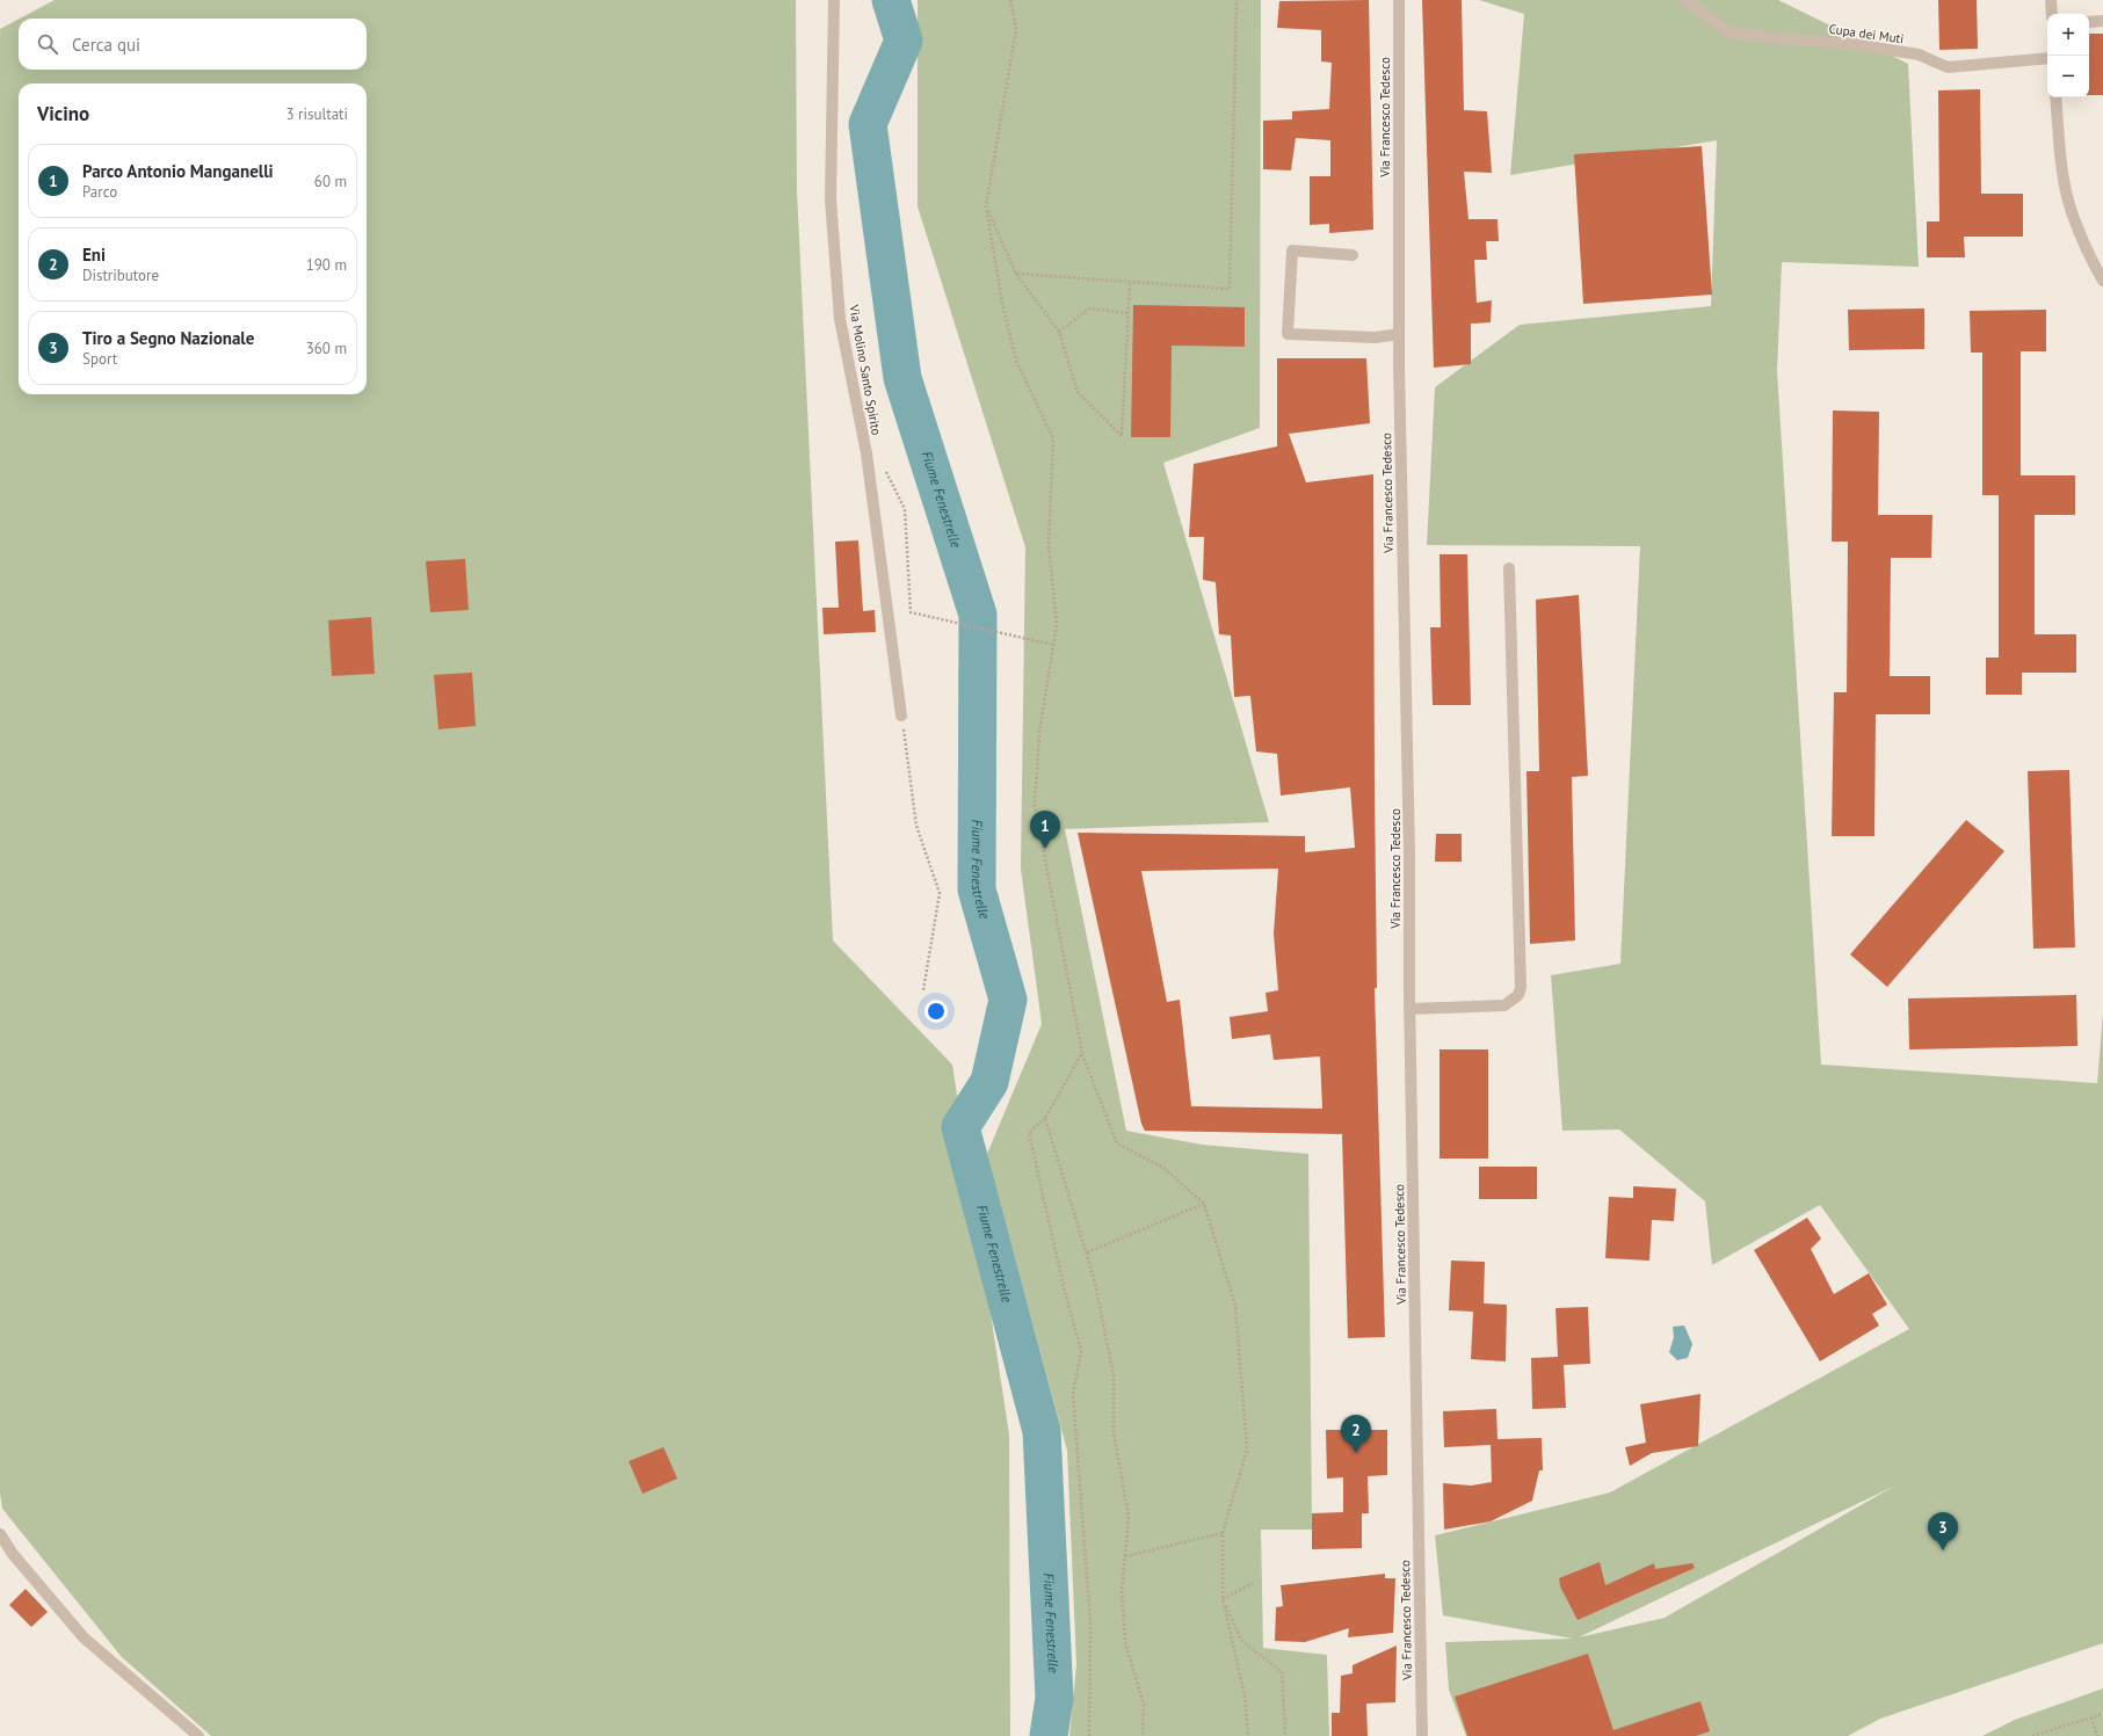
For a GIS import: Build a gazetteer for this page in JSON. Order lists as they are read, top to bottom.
{
  "streets": {
    "street": ["Cupa dei Muti", "Via Francesco Tedesco", "Via Molino Santo Spirito"]
  },
  "water": ["Fiume Fenestrelle"],
  "page": {
    "map_buttons": ["+", "−"],
    "search": "Cerca qui",
    "heading": ["Vicino", "3 risultati"],
    "list": [
      {
        "mark": "1",
        "name": "Parco Antonio Manganelli",
        "note": "Parco",
        "value": "60 m"
      },
      {
        "mark": "2",
        "name": "Eni",
        "note": "Distributore",
        "value": "190 m"
      },
      {
        "mark": "3",
        "name": "Tiro a Segno Nazionale",
        "note": "Sport",
        "value": "360 m"
      }
    ],
    "pins": ["1", "2", "3"]
  }
}
